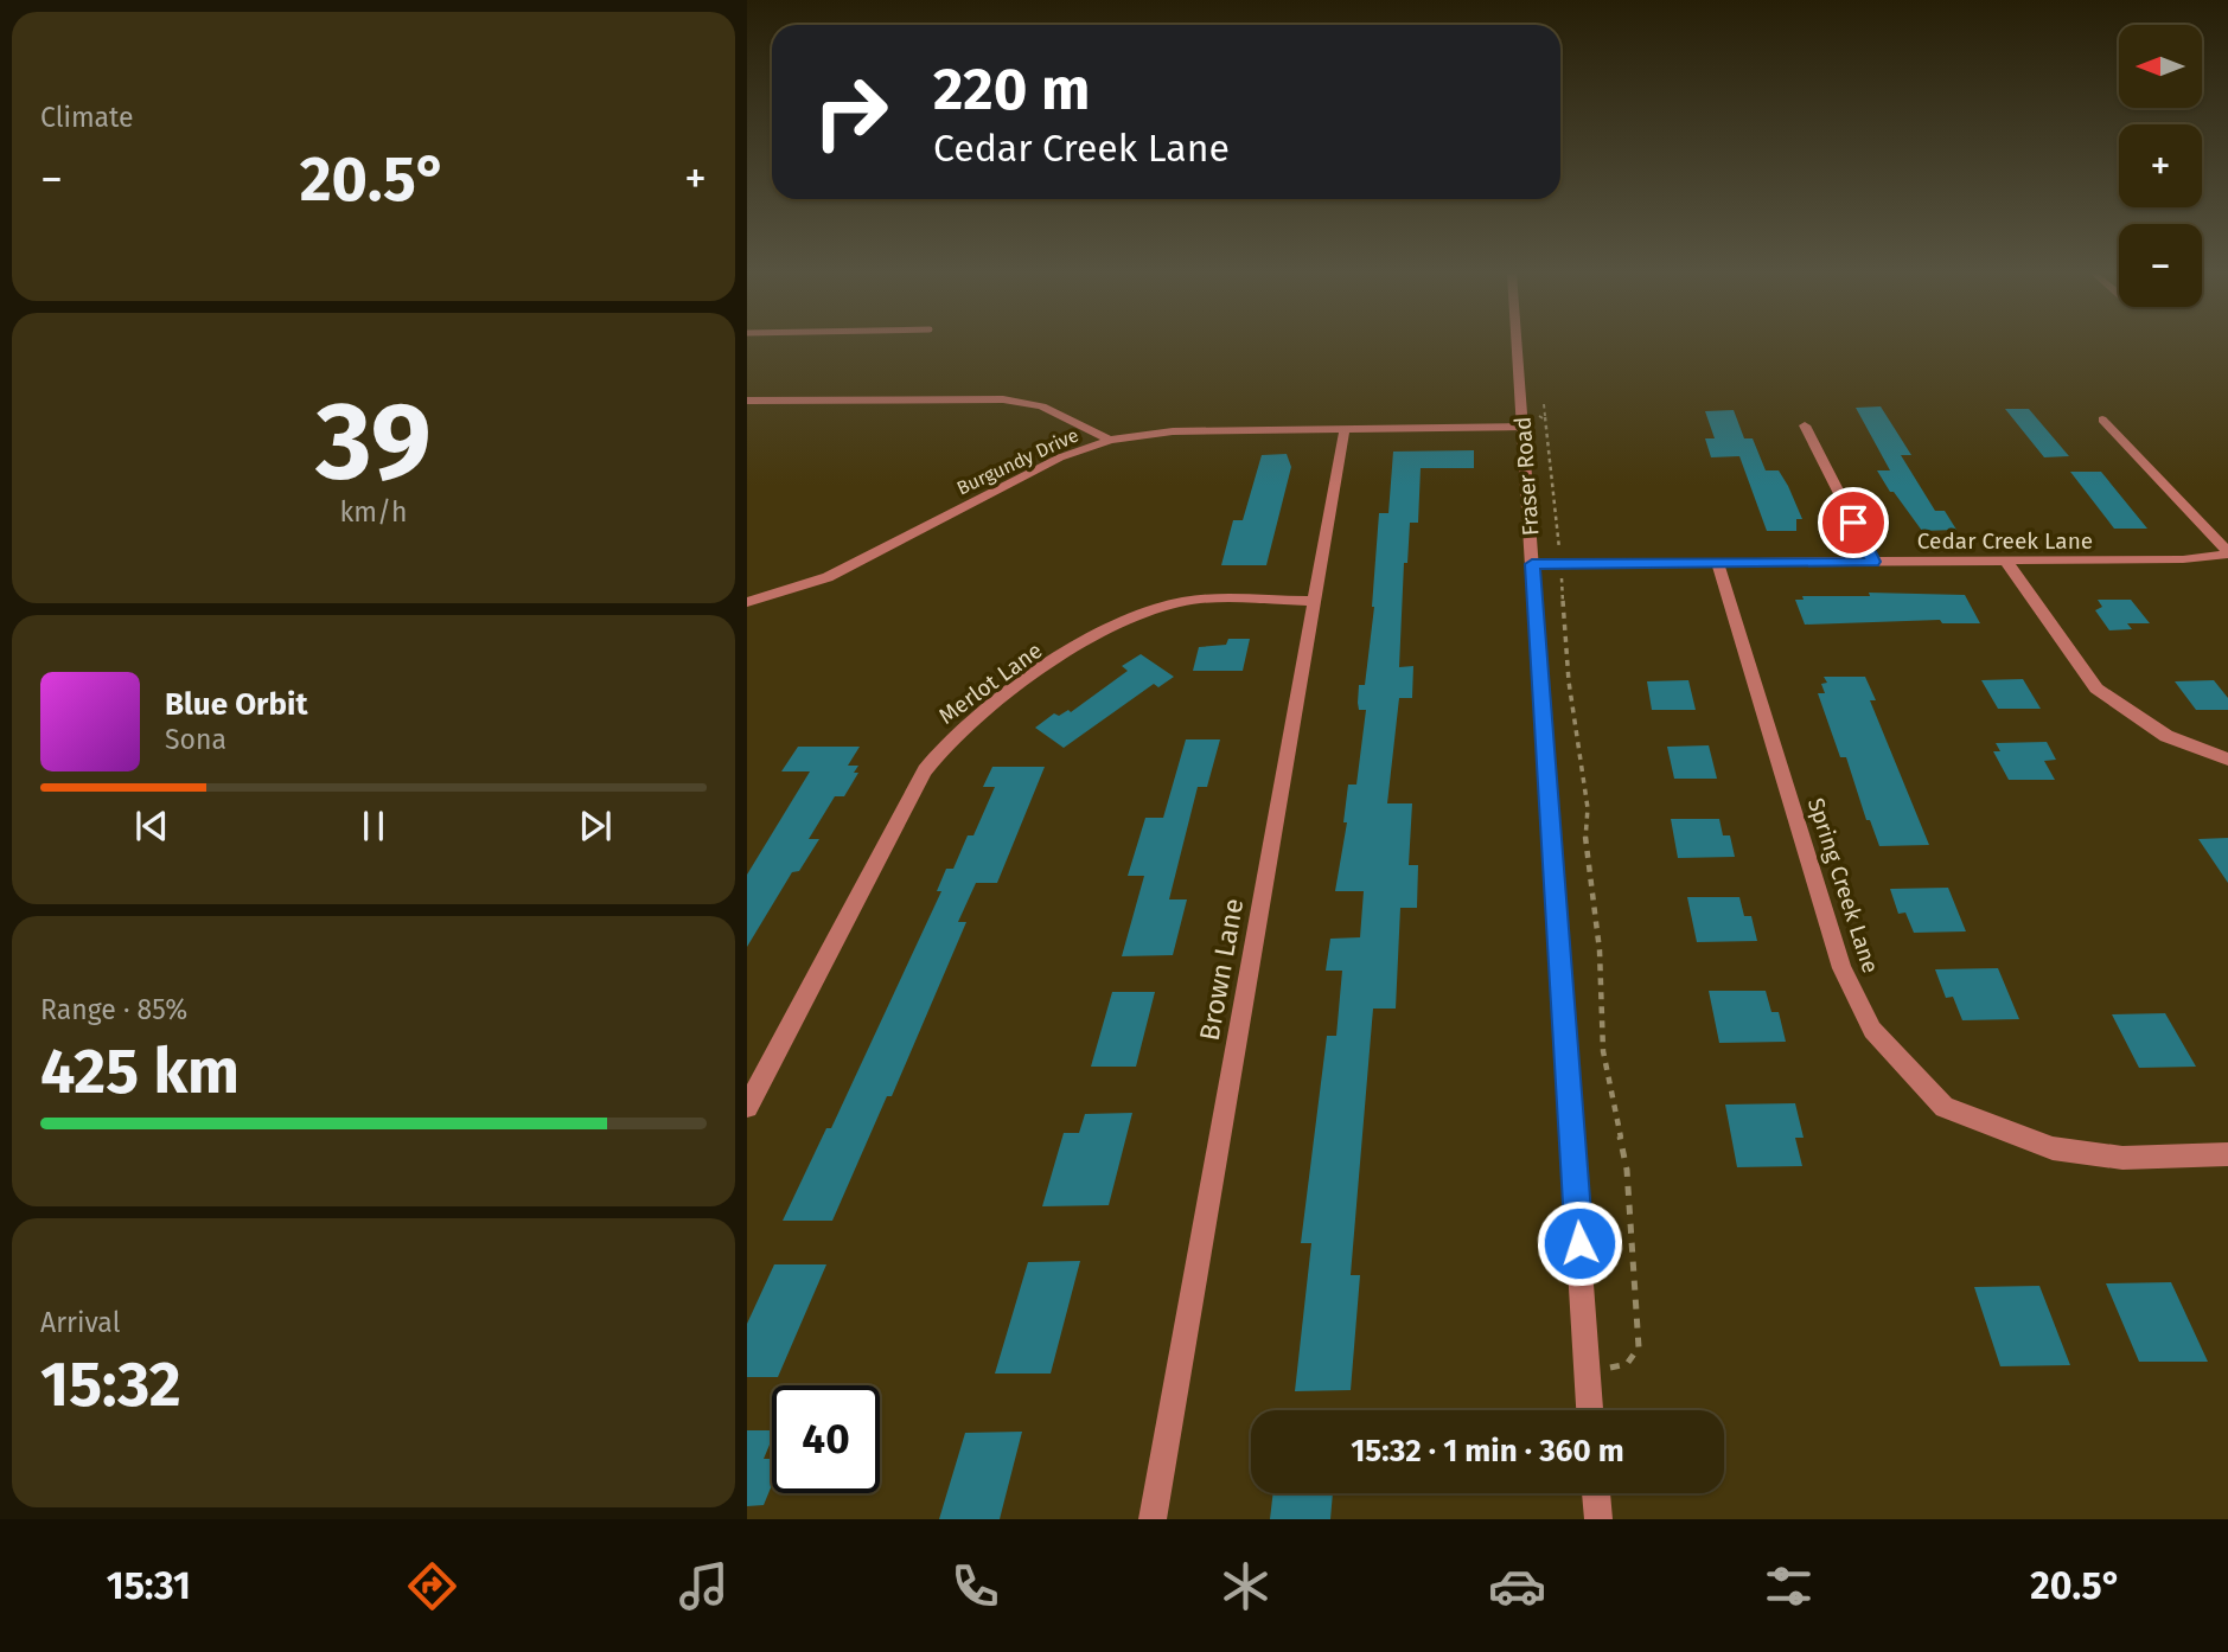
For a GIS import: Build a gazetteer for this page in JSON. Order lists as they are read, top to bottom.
{
  "streets": {
    "street": [
      "Burgundy Drive",
      "Fraser Road",
      "Cedar Creek Lane",
      "Merlot Lane",
      "Spring Creek Lane",
      "Brown Lane"
    ]
  },
  "crossings": [
    ["Burgundy Drive", "Fraser Road"],
    ["Burgundy Drive", "Brown Lane"],
    ["Fraser Road", "Cedar Creek Lane"],
    ["Cedar Creek Lane", "Spring Creek Lane"],
    ["Merlot Lane", "Brown Lane"]
  ],
  "north": "left",
  "page": {
    "tile": [
      "Climate",
      ["39", "km/h"],
      ["Range · 85%", "425 km"],
      ["Arrival", "15:32"]
    ],
    "map_buttons": ["+", "−"],
    "turn": ["220 m", "Cedar Creek Lane"],
    "heat": ["−", "20.5°", "+"],
    "song": ["Blue Orbit", "Sona"],
    "limit": "40",
    "trip": "15:32 · 1 min · 360 m",
    "tabs": ["15:31", "20.5°"]
  }
}
